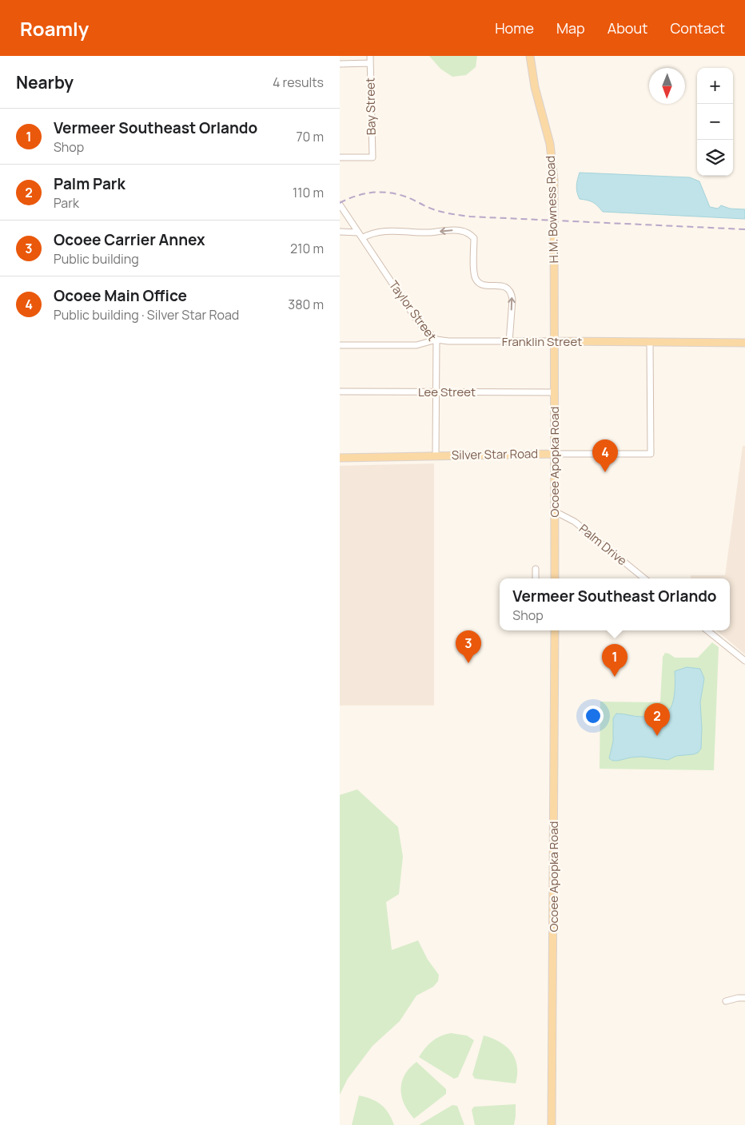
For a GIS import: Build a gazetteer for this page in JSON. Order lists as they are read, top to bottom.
{
  "streets": {
    "main road": [
      "H.M. Bowness Road",
      "Franklin Street",
      "Silver Star Road",
      "Ocoee Apopka Road"
    ],
    "street": [
      "Bay Street",
      "Taylor Street",
      "Lee Street",
      "Palm Drive"
    ]
  },
  "crossings": [
    ["H.M. Bowness Road", "Franklin Street"],
    ["H.M. Bowness Road", "Ocoee Apopka Road"],
    ["Taylor Street", "Franklin Street"],
    ["Taylor Street", "Lee Street"],
    ["Taylor Street", "Silver Star Road"],
    ["Franklin Street", "Silver Star Road"],
    ["Franklin Street", "Ocoee Apopka Road"],
    ["Lee Street", "Ocoee Apopka Road"],
    ["Silver Star Road", "Ocoee Apopka Road"],
    ["Ocoee Apopka Road", "Palm Drive"]
  ],
  "north": "bottom",
  "page": {
    "header": "Roamly",
    "nav": [
      "Home",
      "Map",
      "About",
      "Contact"
    ],
    "heading": ["Nearby", "4 results"],
    "map_buttons": ["+", "−"],
    "list": [
      {
        "mark": "1",
        "name": "Vermeer Southeast Orlando",
        "note": "Shop",
        "value": "70 m"
      },
      {
        "mark": "2",
        "name": "Palm Park",
        "note": "Park",
        "value": "110 m"
      },
      {
        "mark": "3",
        "name": "Ocoee Carrier Annex",
        "note": "Public building",
        "value": "210 m"
      },
      {
        "mark": "4",
        "name": "Ocoee Main Office",
        "note": "Public building · Silver Star Road",
        "value": "380 m"
      }
    ],
    "pins": [
      "4",
      "3",
      "1",
      "2"
    ],
    "popup": ["Vermeer Southeast Orlando", "Shop"]
  }
}
